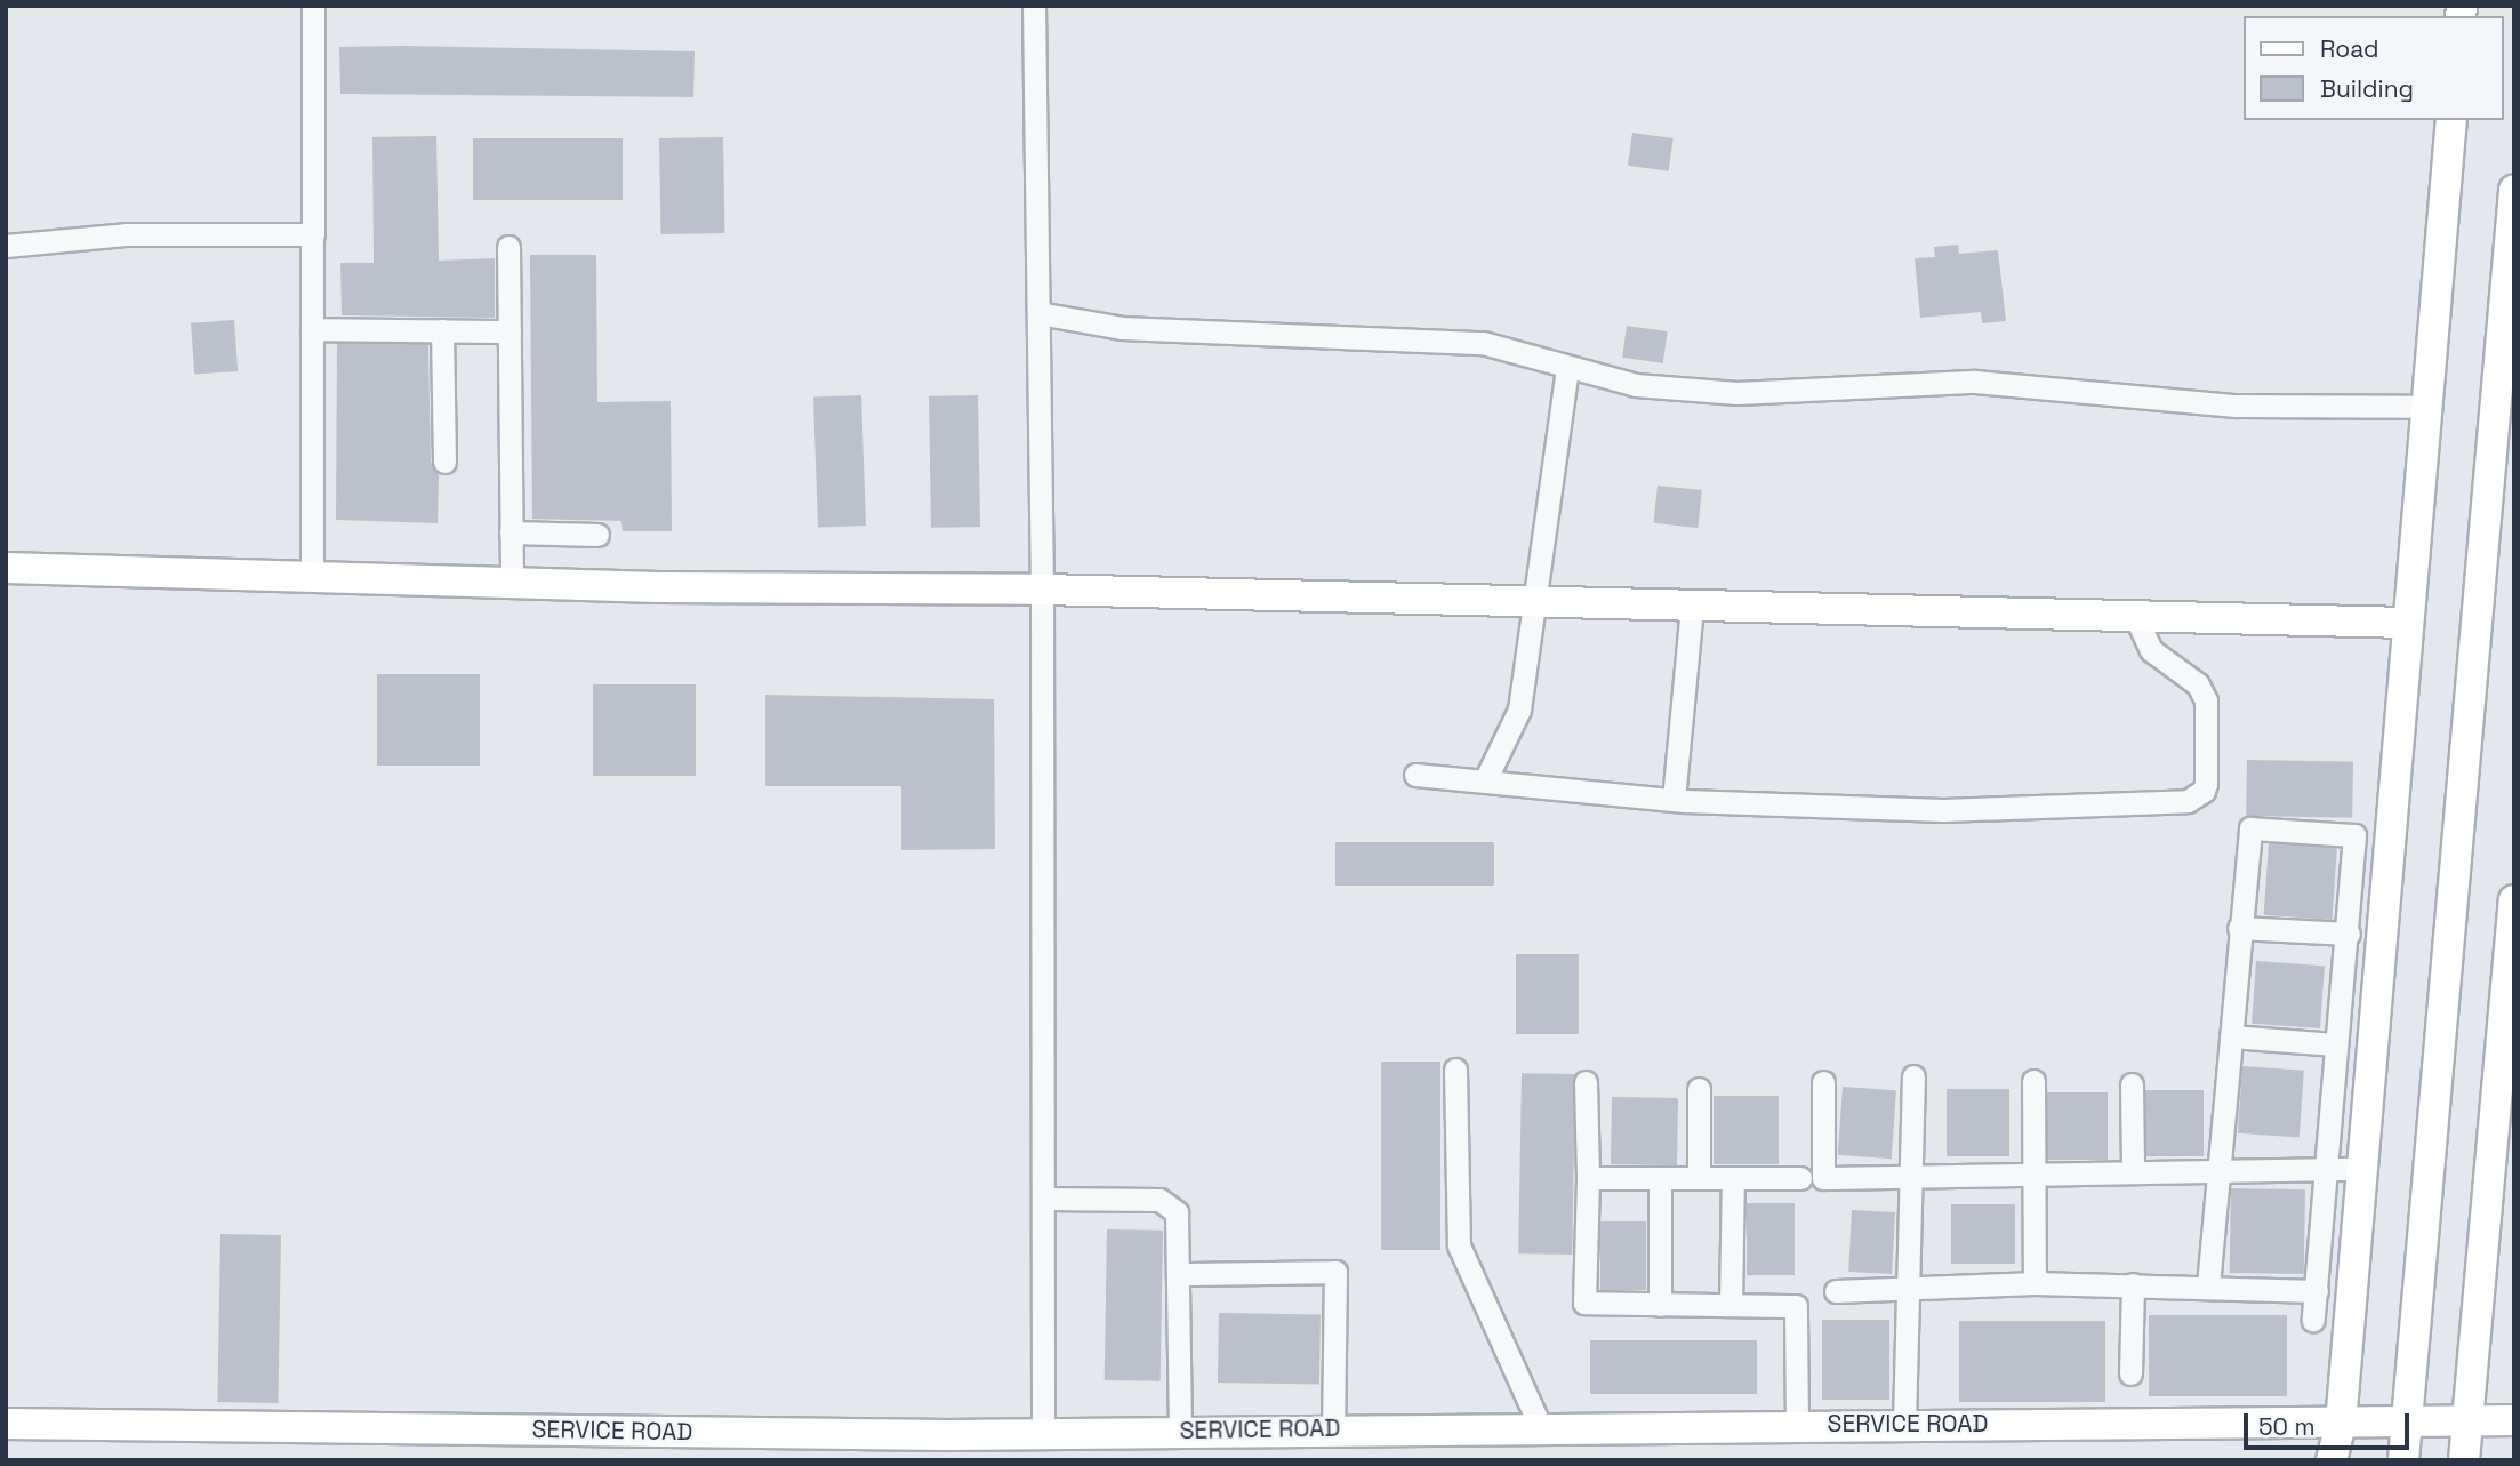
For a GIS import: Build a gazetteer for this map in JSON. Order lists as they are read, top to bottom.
{
  "streets": {
    "street": ["SERVICE ROAD"]
  },
  "legend": ["Road", "Building"],
  "scale_bar": "50 m"
}
